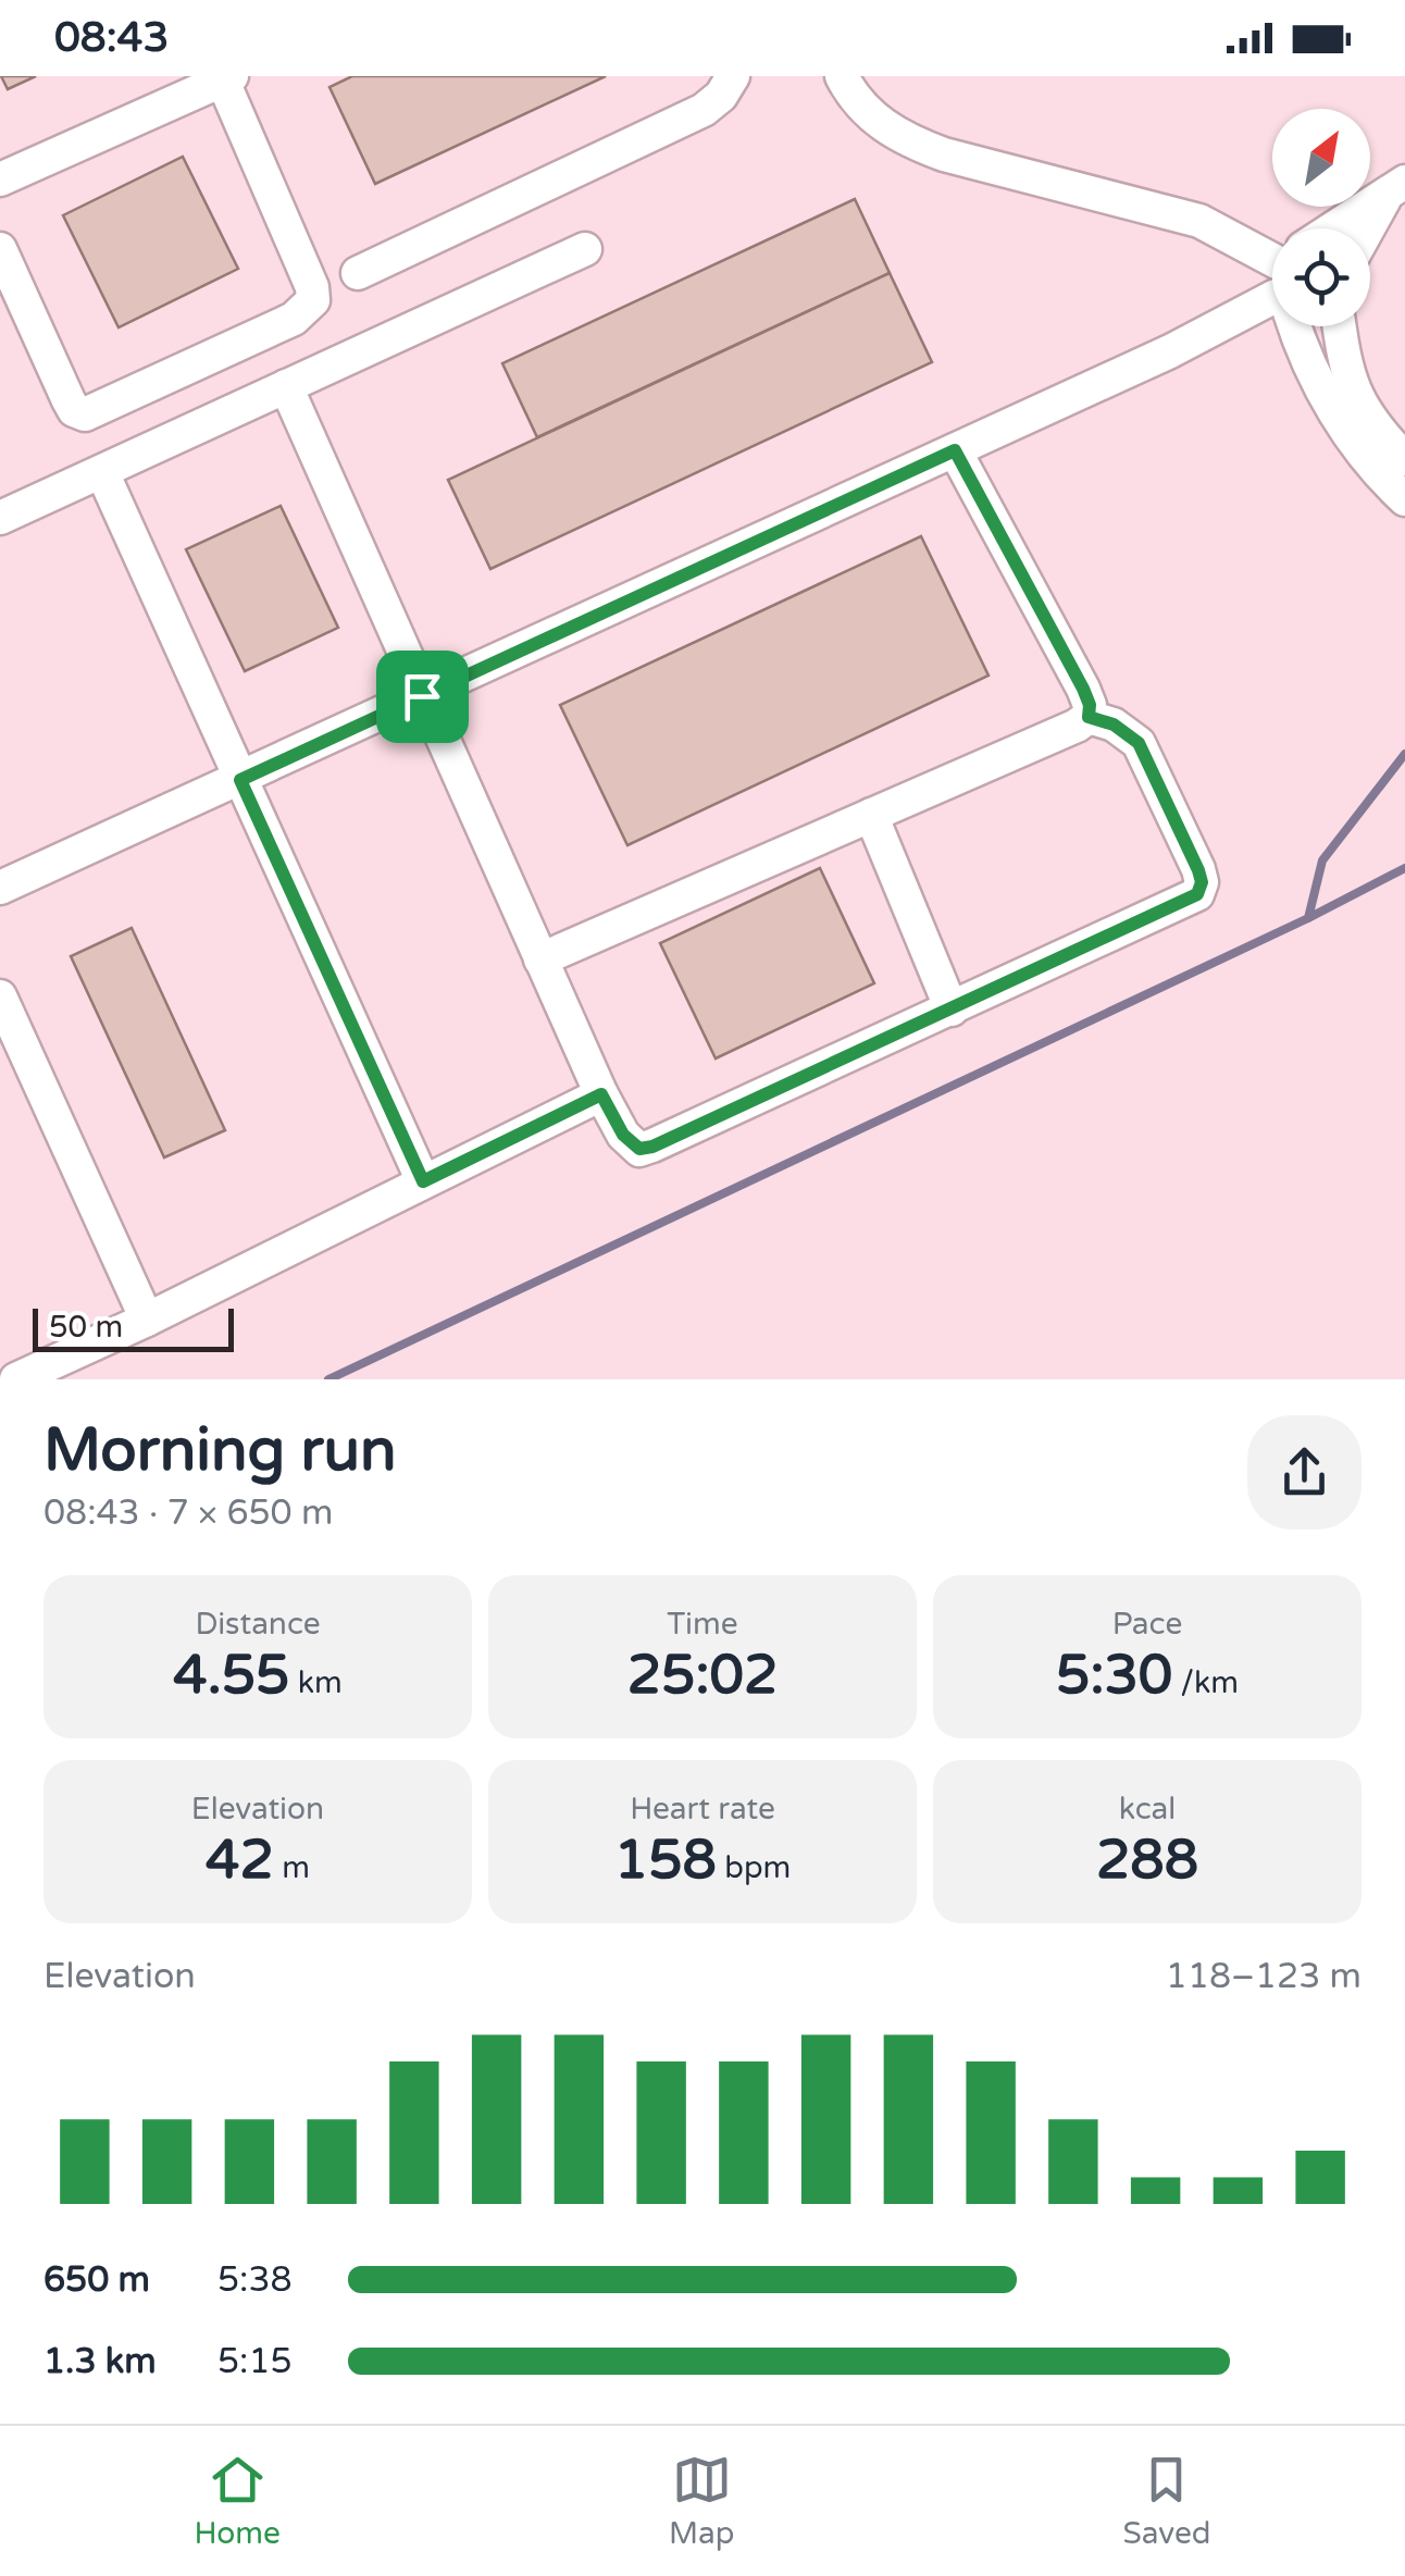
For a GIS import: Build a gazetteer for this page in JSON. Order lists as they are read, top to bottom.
{
  "scale_bar": "50 m",
  "north": "top right",
  "page": {
    "status": "08:43",
    "scale": "50 m",
    "heading": ["Morning run", "08:43 · 7 × 650 m"],
    "stats": [
      ["Distance", "4.55 km"],
      ["Time", "25:02"],
      ["Pace", "5:30 /km"],
      ["Elevation", "42 m"],
      ["Heart rate", "158 bpm"],
      ["kcal", "288"]
    ],
    "chart": ["Elevation", "118–123 m"],
    "list": [
      {
        "name": "650 m",
        "note": "5:38"
      },
      {
        "name": "1.3 km",
        "note": "5:15"
      }
    ],
    "tabs": ["Home", "Map", "Saved"]
  }
}
